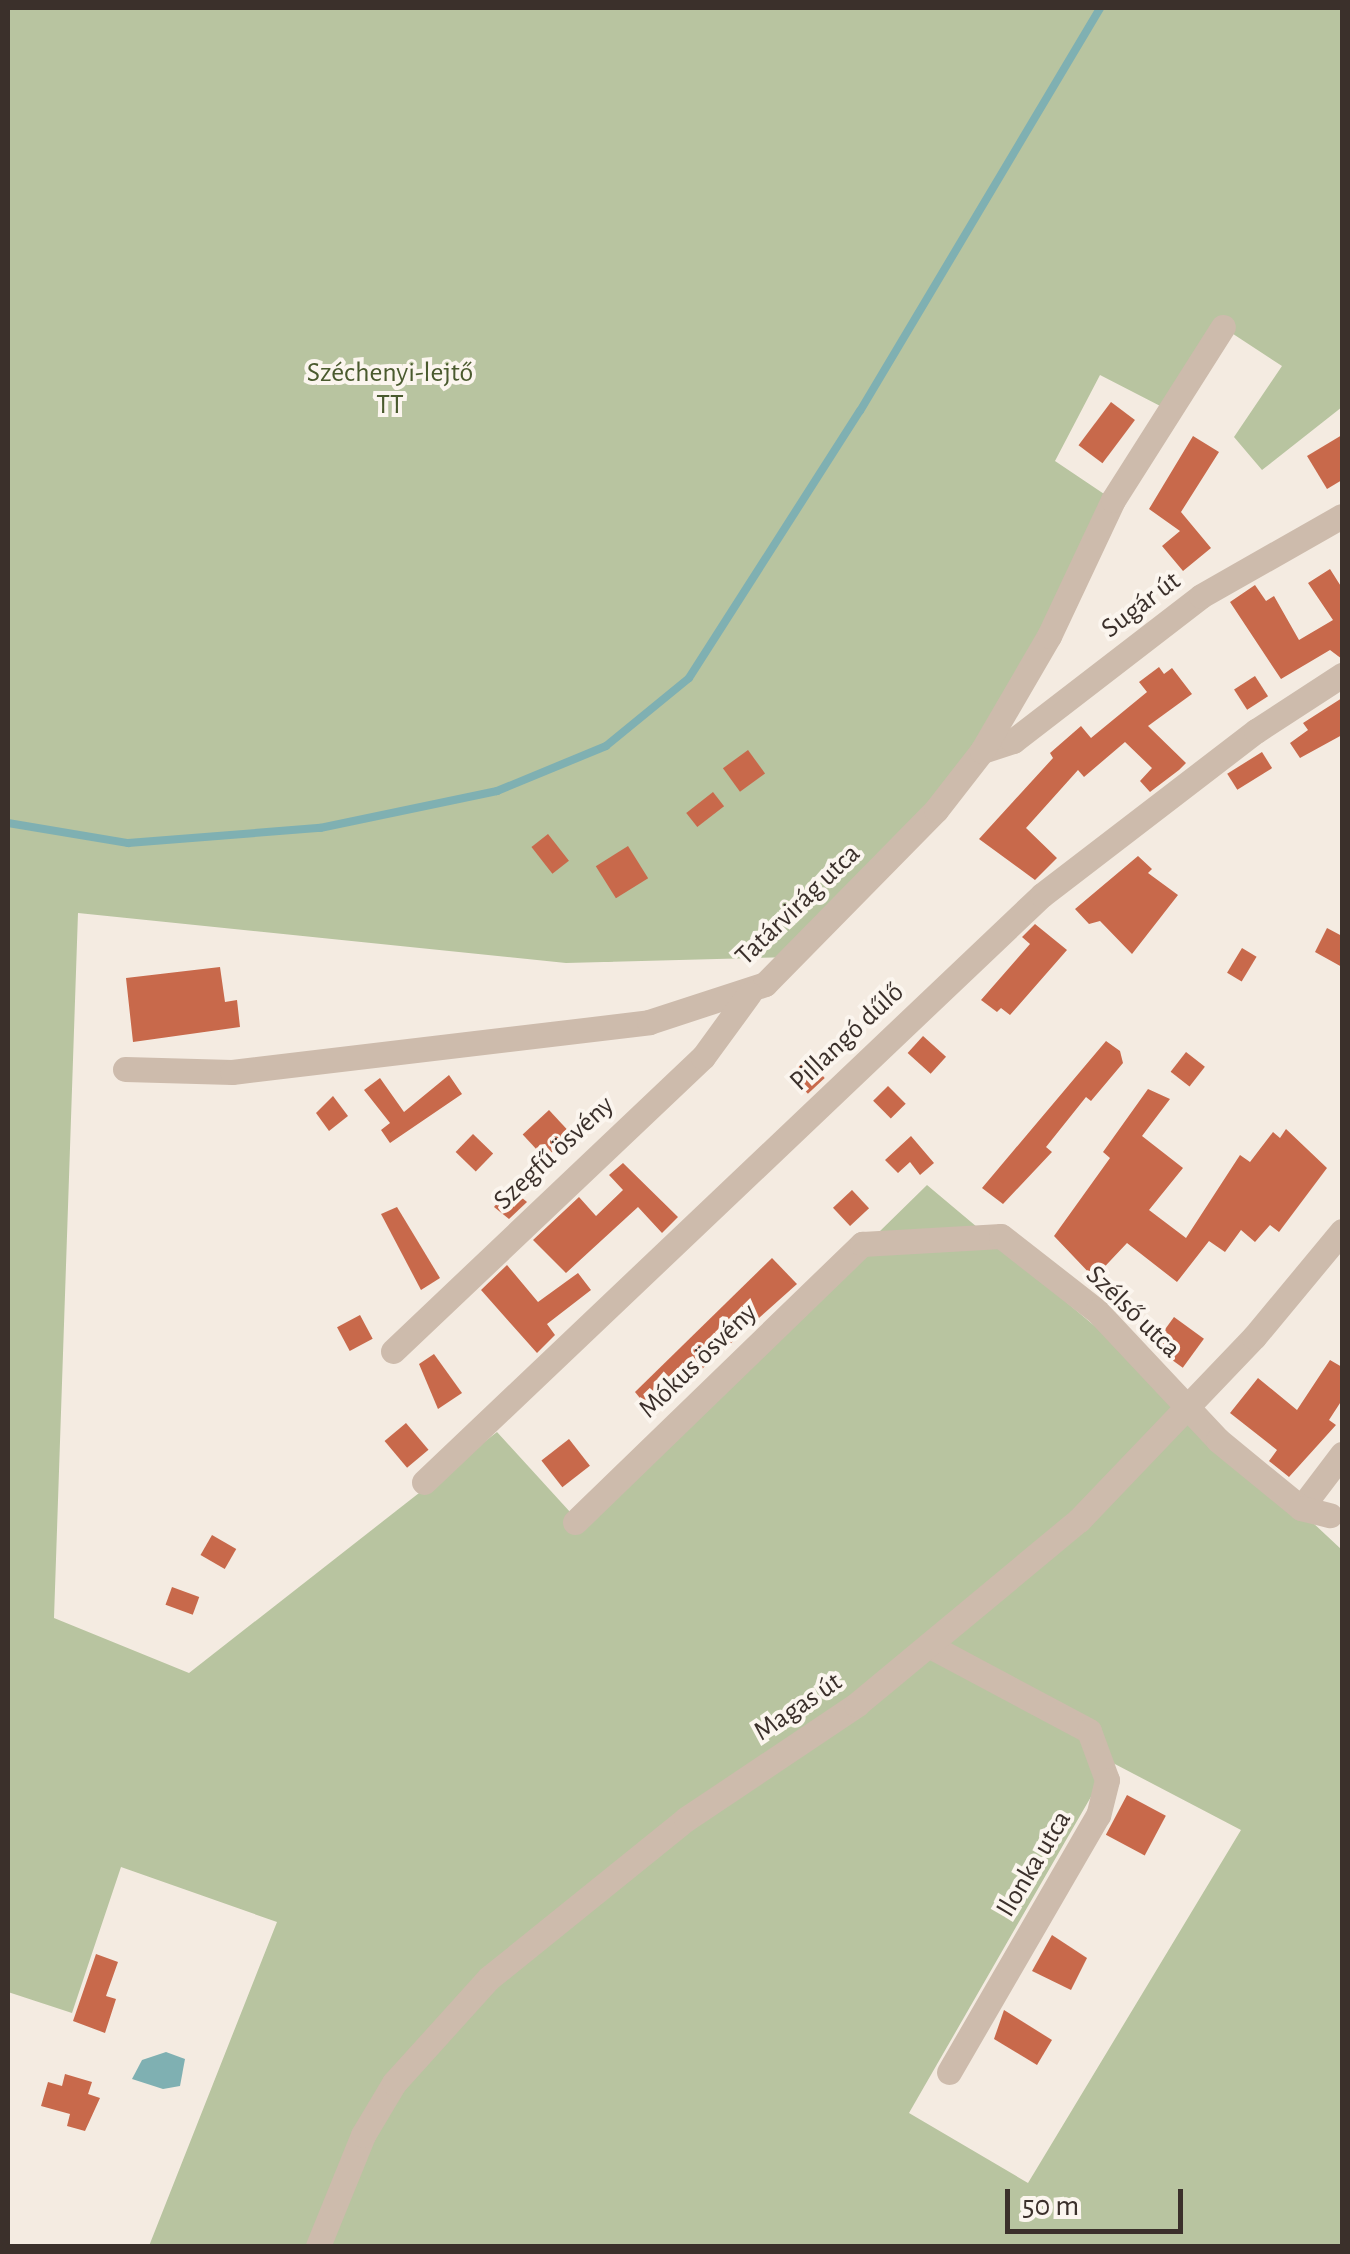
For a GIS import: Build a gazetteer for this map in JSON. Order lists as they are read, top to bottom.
{
  "streets": {
    "street": [
      "Sugár út",
      "Tatárvirág utca",
      "Pillangó dűlő",
      "Szegfű ösvény",
      "Szélső utca",
      "Mókus ösvény",
      "Magas út",
      "Ilonka utca"
    ]
  },
  "crossings": [
    ["Sugár út", "Tatárvirág utca"],
    ["Tatárvirág utca", "Szegfű ösvény"],
    ["Szélső utca", "Mókus ösvény"],
    ["Szélső utca", "Magas út"],
    ["Magas út", "Ilonka utca"]
  ],
  "parks": ["Széchenyi-lejtő TT"],
  "scale_bar": "50 m"
}
